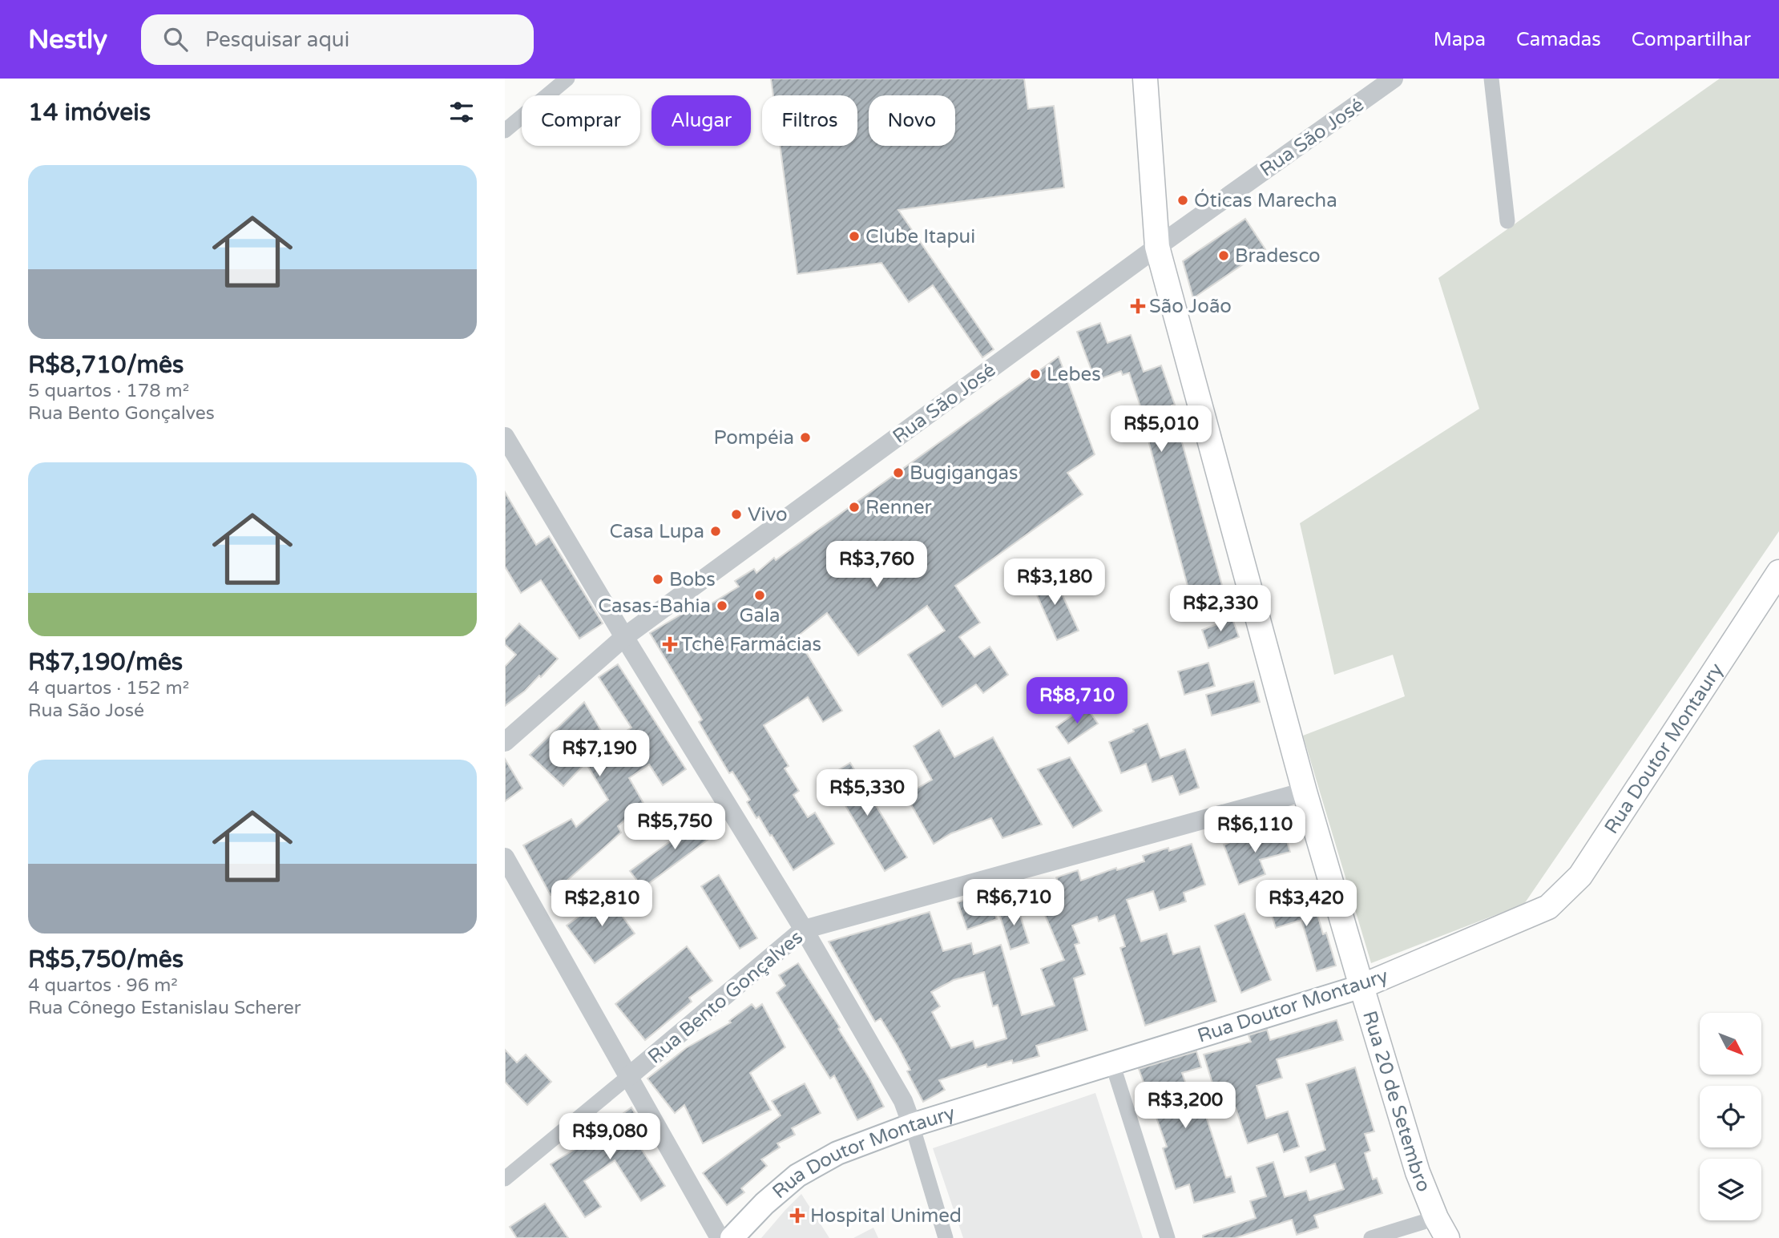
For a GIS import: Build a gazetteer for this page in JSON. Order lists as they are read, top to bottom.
{
  "streets": {
    "main road": ["Rua Doutor Montaury", "Rua 20 de Setembro"],
    "street": ["Rua São José", "Rua Bento Gonçalves"]
  },
  "crossings": [
    ["Rua São José", "Rua 20 de Setembro"],
    ["Rua Doutor Montaury", "Rua 20 de Setembro"],
    ["Rua Bento Gonçalves", "Rua 20 de Setembro"]
  ],
  "places": {
    "other": [
      "Óticas Marecha",
      "Clube Itapui",
      "Bradesco",
      "Lebes",
      "Pompéia",
      "Bugigangas",
      "Renner",
      "Vivo",
      "Casa Lupa",
      "Bobs",
      "Gala",
      "Casas-Bahia"
    ],
    "health": ["São João", "Tchê Farmácias", "Hospital Unimed"]
  },
  "north": "bottom right",
  "page": {
    "header": "Nestly",
    "search": "Pesquisar aqui",
    "nav": ["Mapa", "Camadas", "Compartilhar"],
    "heading": "14 imóveis",
    "chip": [
      "Comprar",
      "Alugar",
      "Filtros",
      "Novo"
    ],
    "list": [
      {
        "name": "R$8,710/mês",
        "note": "5 quartos · 178 m² · Rua Bento Gonçalves"
      },
      {
        "name": "R$7,190/mês",
        "note": "4 quartos · 152 m² · Rua São José"
      },
      {
        "name": "R$5,750/mês",
        "note": "4 quartos · 96 m² · Rua Cônego Estanislau Scherer"
      }
    ],
    "price": [
      "R$5,010",
      "R$3,760",
      "R$3,180",
      "R$2,330",
      "R$8,710",
      "R$7,190",
      "R$5,330",
      "R$5,750",
      "R$6,110",
      "R$6,710",
      "R$2,810",
      "R$3,420",
      "R$3,200",
      "R$9,080"
    ]
  }
}
